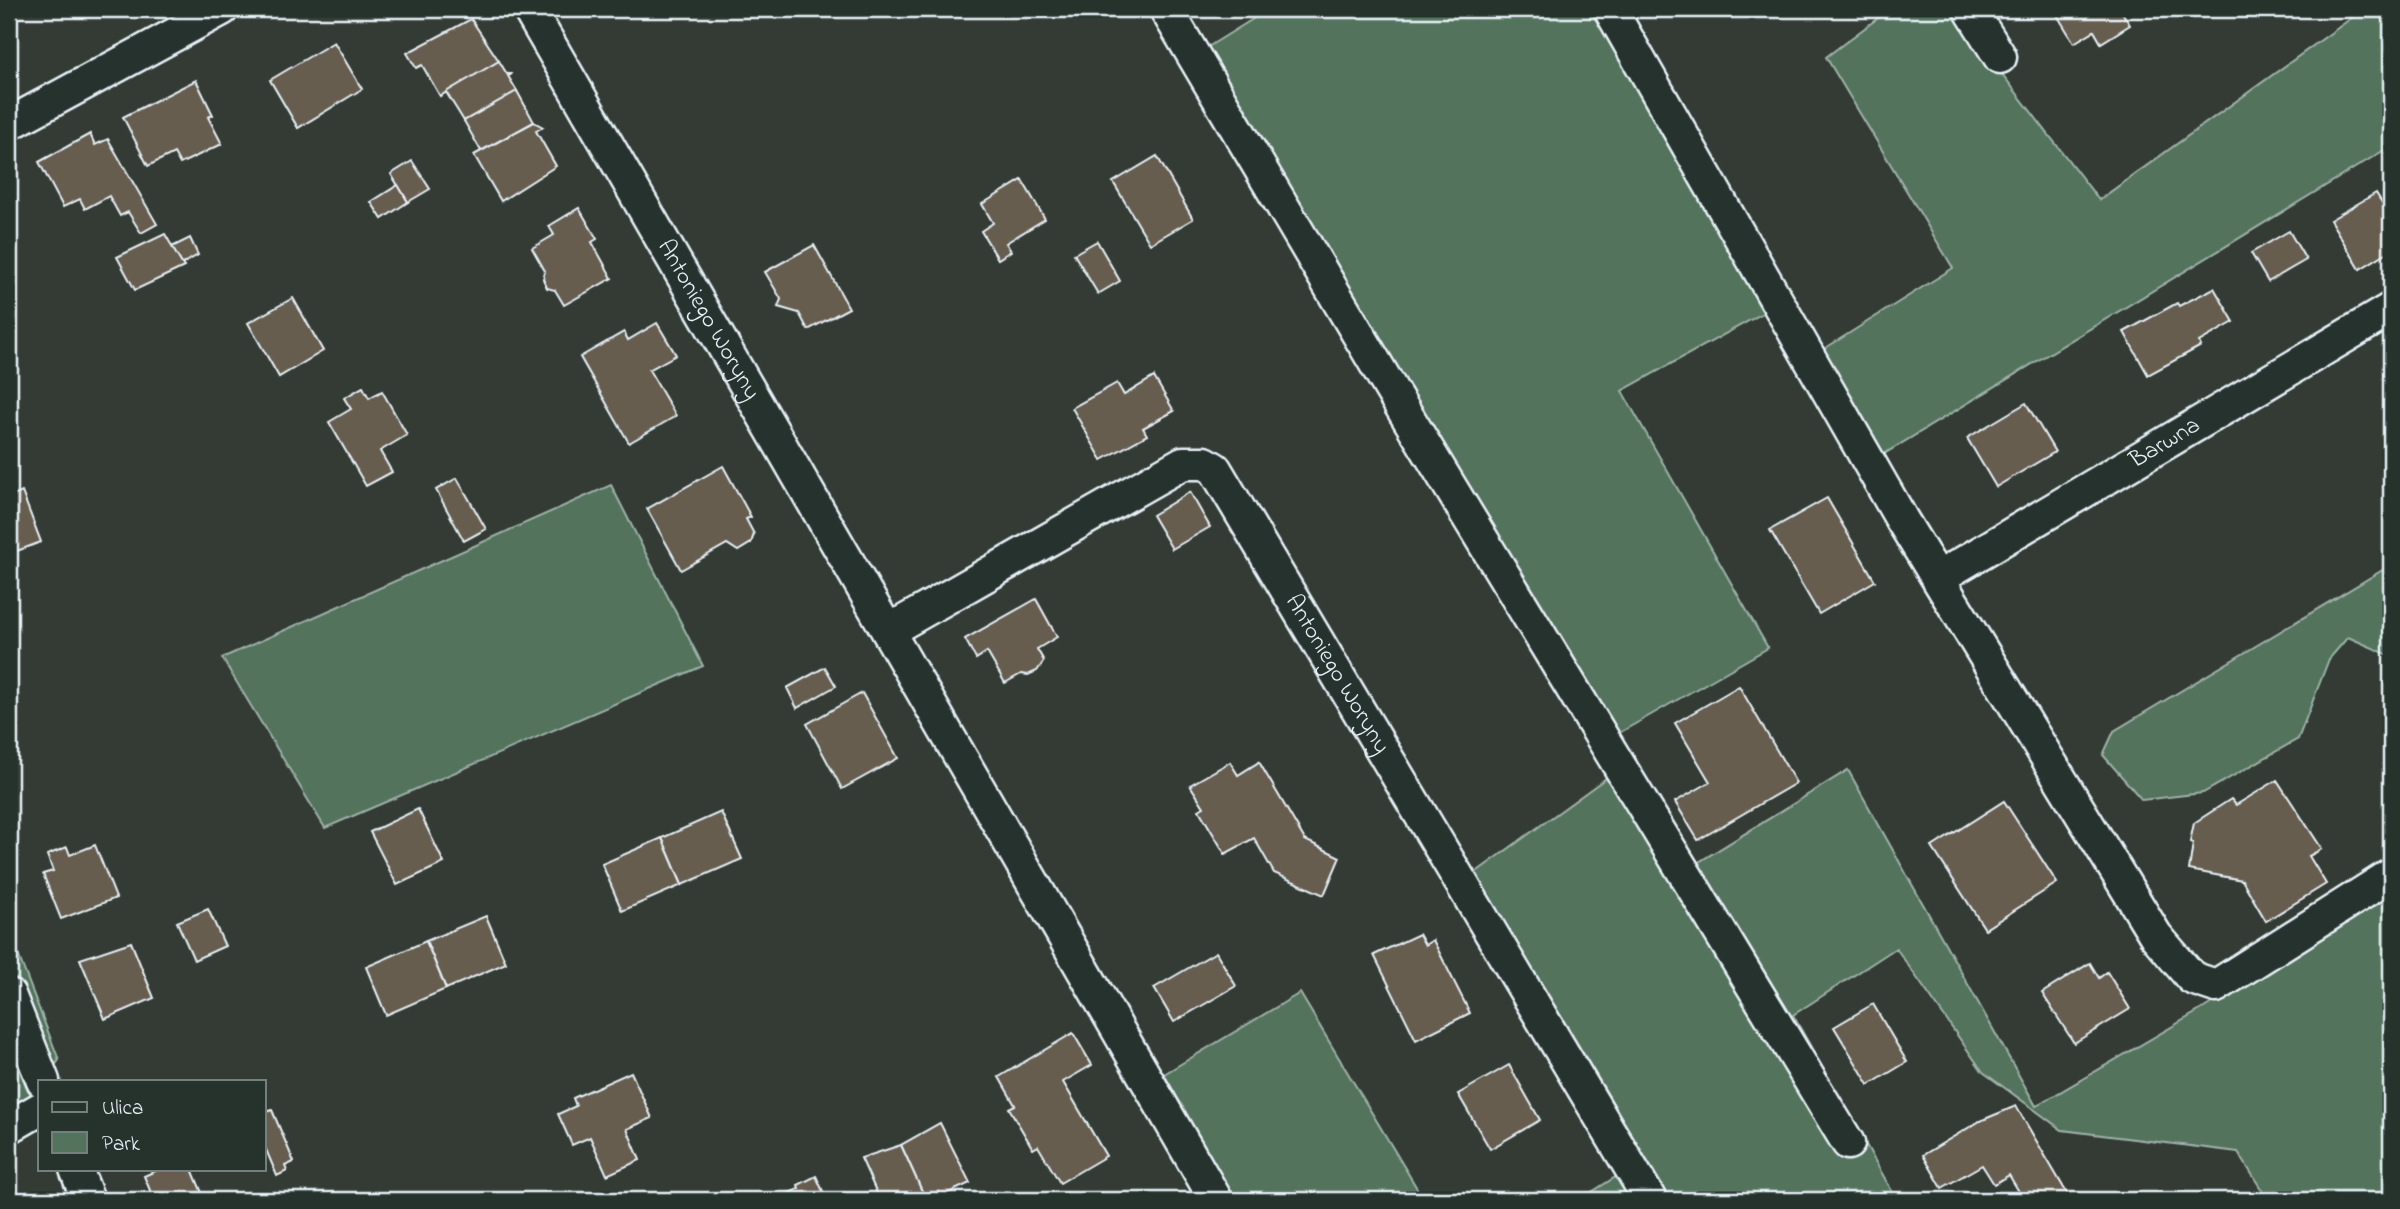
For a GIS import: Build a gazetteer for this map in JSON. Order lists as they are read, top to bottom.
{
  "streets": {
    "street": ["Antoniego Woryny", "Barwna"]
  },
  "legend": ["Ulica", "Park"]
}
